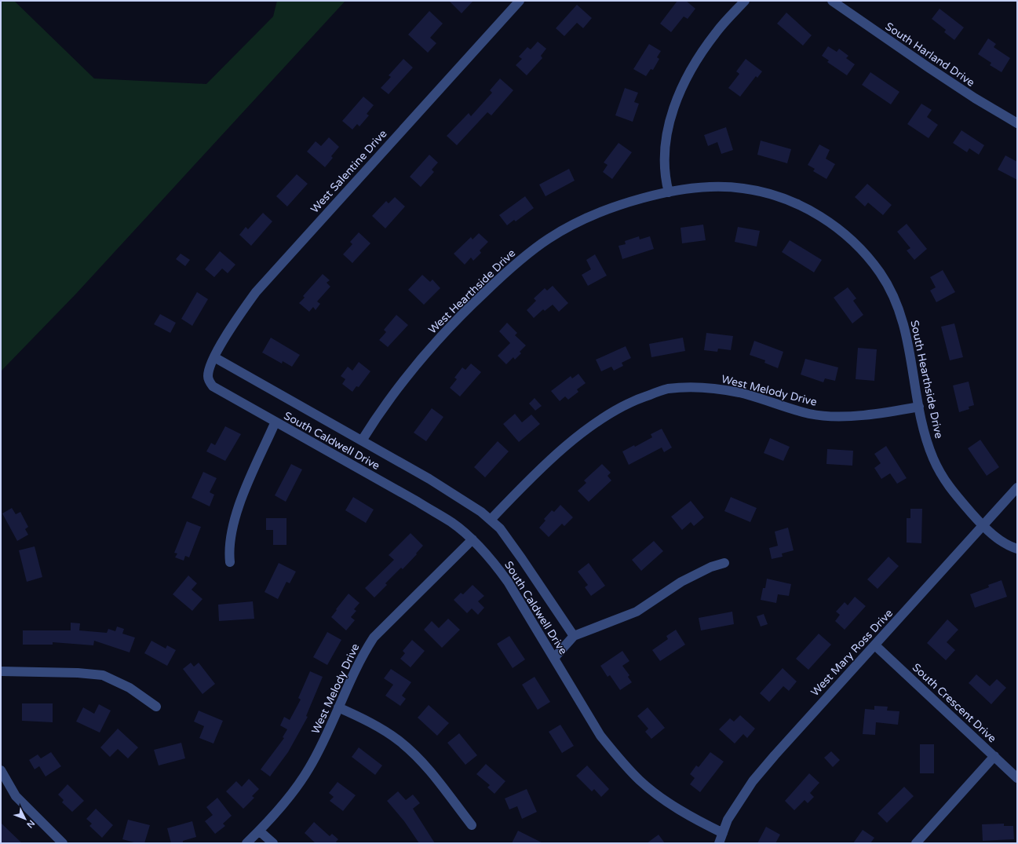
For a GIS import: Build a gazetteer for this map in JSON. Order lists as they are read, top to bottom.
{
  "streets": {
    "street": [
      "South Harland Drive",
      "West Salentine Drive",
      "West Hearthside Drive",
      "South Hearthside Drive",
      "West Melody Drive",
      "South Caldwell Drive",
      "West Mary Ross Drive",
      "South Crescent Drive"
    ]
  },
  "crossings": [
    ["West Salentine Drive", "South Caldwell Drive"],
    ["West Hearthside Drive", "South Hearthside Drive"],
    ["West Hearthside Drive", "South Caldwell Drive"],
    ["South Hearthside Drive", "West Melody Drive"],
    ["South Hearthside Drive", "West Mary Ross Drive"],
    ["West Melody Drive", "South Caldwell Drive"],
    ["South Caldwell Drive", "West Mary Ross Drive"],
    ["West Mary Ross Drive", "South Crescent Drive"]
  ],
  "north": "bottom right"
}
